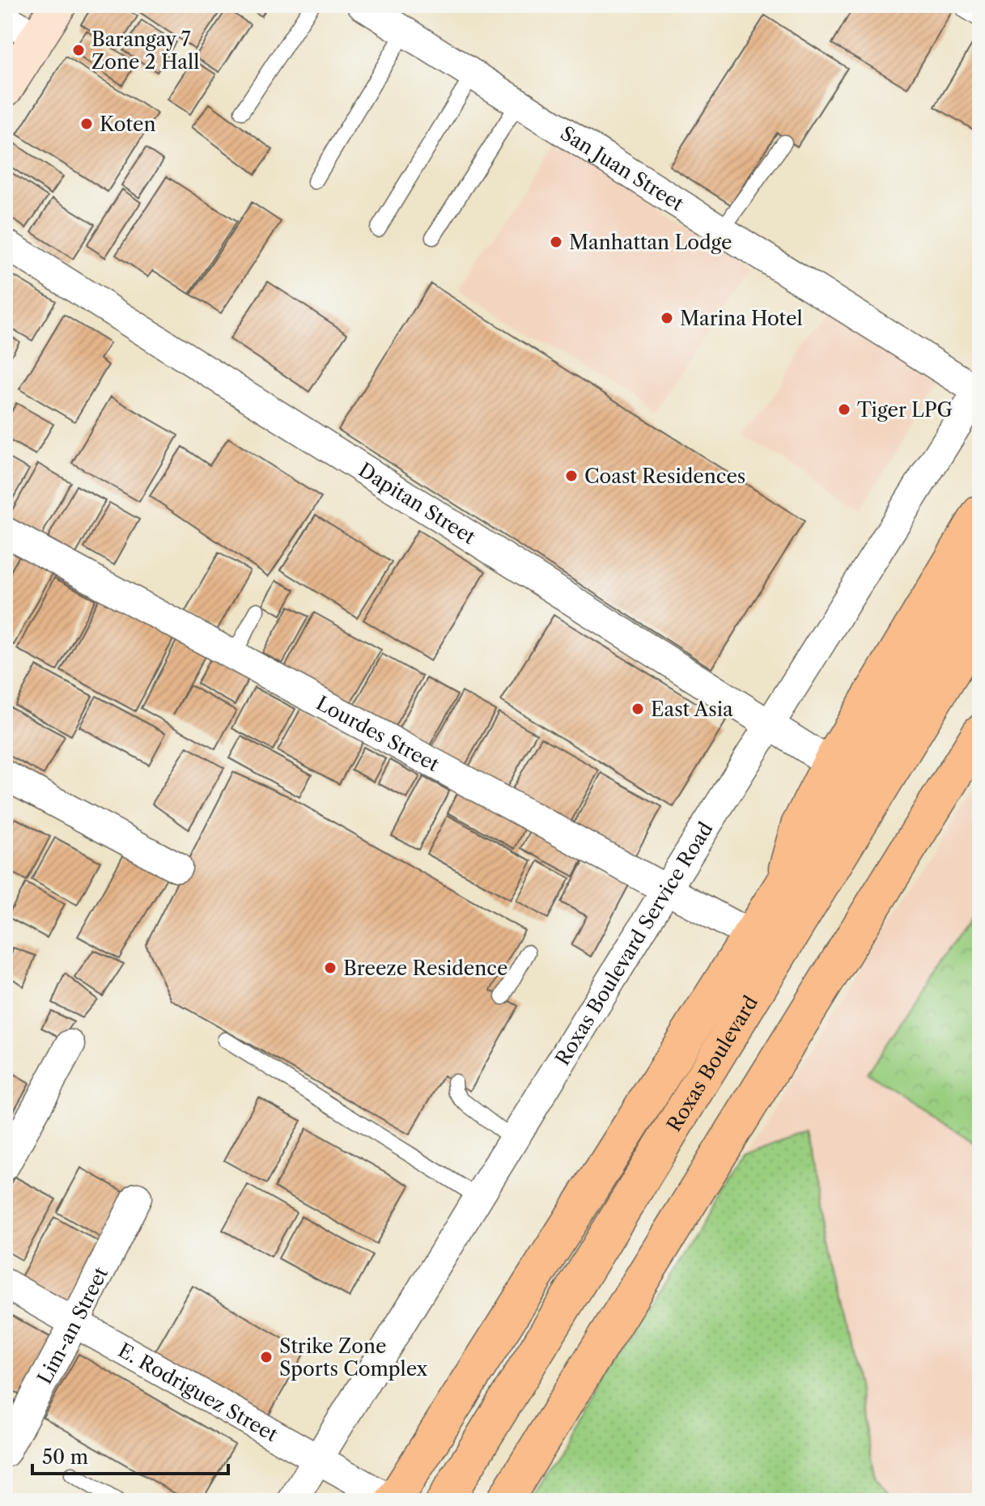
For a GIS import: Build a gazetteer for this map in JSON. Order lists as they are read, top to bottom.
{
  "streets": {
    "main road": ["Roxas Boulevard"],
    "street": [
      "San Juan Street",
      "Dapitan Street",
      "Lourdes Street",
      "Roxas Boulevard Service Road",
      "Lim-an Street",
      "E. Rodriguez Street"
    ]
  },
  "crossings": [
    ["San Juan Street", "Roxas Boulevard Service Road"],
    ["Dapitan Street", "Roxas Boulevard Service Road"],
    ["Dapitan Street", "Roxas Boulevard"],
    ["Lourdes Street", "Roxas Boulevard Service Road"],
    ["Lourdes Street", "Roxas Boulevard"],
    ["Roxas Boulevard Service Road", "E. Rodriguez Street"],
    ["Roxas Boulevard", "E. Rodriguez Street"],
    ["Lim-an Street", "E. Rodriguez Street"]
  ],
  "places": [
    "Barangay 7 Zone 2 Hall",
    "Koten",
    "Manhattan Lodge",
    "Marina Hotel",
    "Tiger LPG",
    "Coast Residences",
    "East Asia",
    "Breeze Residence",
    "Strike Zone Sports Complex"
  ],
  "scale_bar": "50 m"
}
